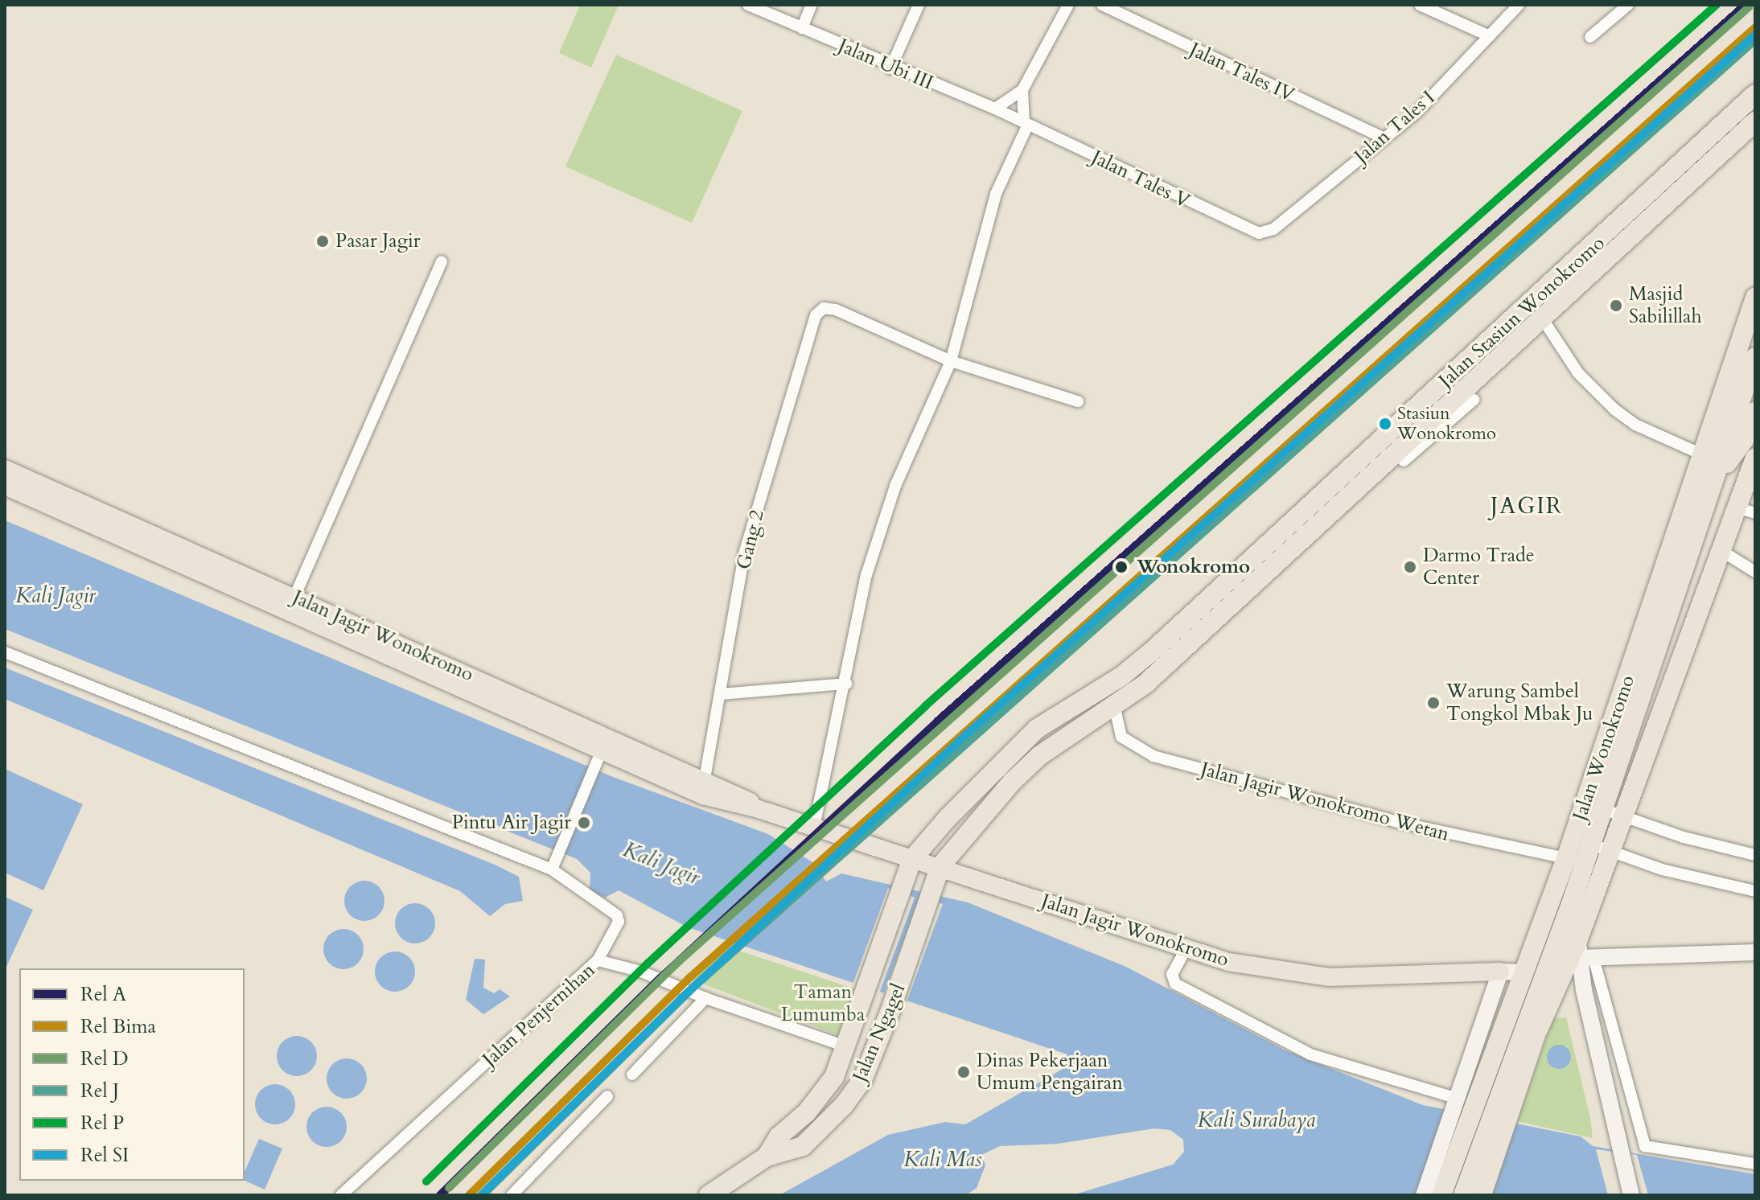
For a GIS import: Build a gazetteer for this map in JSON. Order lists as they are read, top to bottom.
{
  "streets": {
    "highway": ["Jalan Stasiun Wonokromo", "Jalan Wonokromo", "Jalan Ngagel"],
    "main road": ["Jalan Jagir Wonokromo"],
    "street": [
      "Jalan Ubi III",
      "Jalan Tales IV",
      "Jalan Tales I",
      "Jalan Tales V",
      "Gang 2",
      "Jalan Jagir Wonokromo Wetan",
      "Jalan Penjernihan"
    ]
  },
  "crossings": [
    ["Jalan Ubi III", "Jalan Tales V"],
    ["Jalan Tales IV", "Jalan Tales I"],
    ["Jalan Tales I", "Jalan Tales V"],
    ["Jalan Stasiun Wonokromo", "Jalan Jagir Wonokromo"],
    ["Jalan Stasiun Wonokromo", "Jalan Jagir Wonokromo Wetan"],
    ["Jalan Stasiun Wonokromo", "Jalan Ngagel"],
    ["Gang 2", "Jalan Jagir Wonokromo"],
    ["Jalan Jagir Wonokromo", "Jalan Wonokromo"],
    ["Jalan Jagir Wonokromo", "Jalan Ngagel"],
    ["Jalan Wonokromo", "Jalan Jagir Wonokromo Wetan"],
    ["Jalan Penjernihan", "Jalan Ngagel"]
  ],
  "districts": ["JAGIR"],
  "water": ["Kali Jagir", "Kali Surabaya", "Kali Mas"],
  "parks": ["Taman Lumumba"],
  "places": [
    "Pasar Jagir",
    "Masjid Sabilillah",
    "Stasiun Wonokromo",
    "Wonokromo",
    "Darmo Trade Center",
    "Warung Sambel Tongkol Mbak Ju",
    "Pintu Air Jagir",
    "Dinas Pekerjaan Umum Pengairan"
  ],
  "lines": [
    "rail line A",
    "rail line P",
    "rail line D",
    "rail line Bima",
    "rail line SI",
    "rail line J"
  ],
  "legend": [
    "Rel A",
    "Rel Bima",
    "Rel D",
    "Rel J",
    "Rel P",
    "Rel SI"
  ]
}
